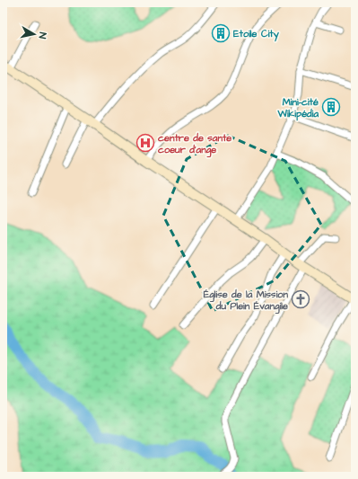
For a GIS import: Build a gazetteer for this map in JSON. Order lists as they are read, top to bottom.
{
  "places": {
    "building": ["Etoile City", "Mini-cité Wikipédia"],
    "hospital": ["centre de sante coeur d'ange"],
    "church": ["Église de la Mission du Plein Évangile"]
  },
  "north": "right"
}
